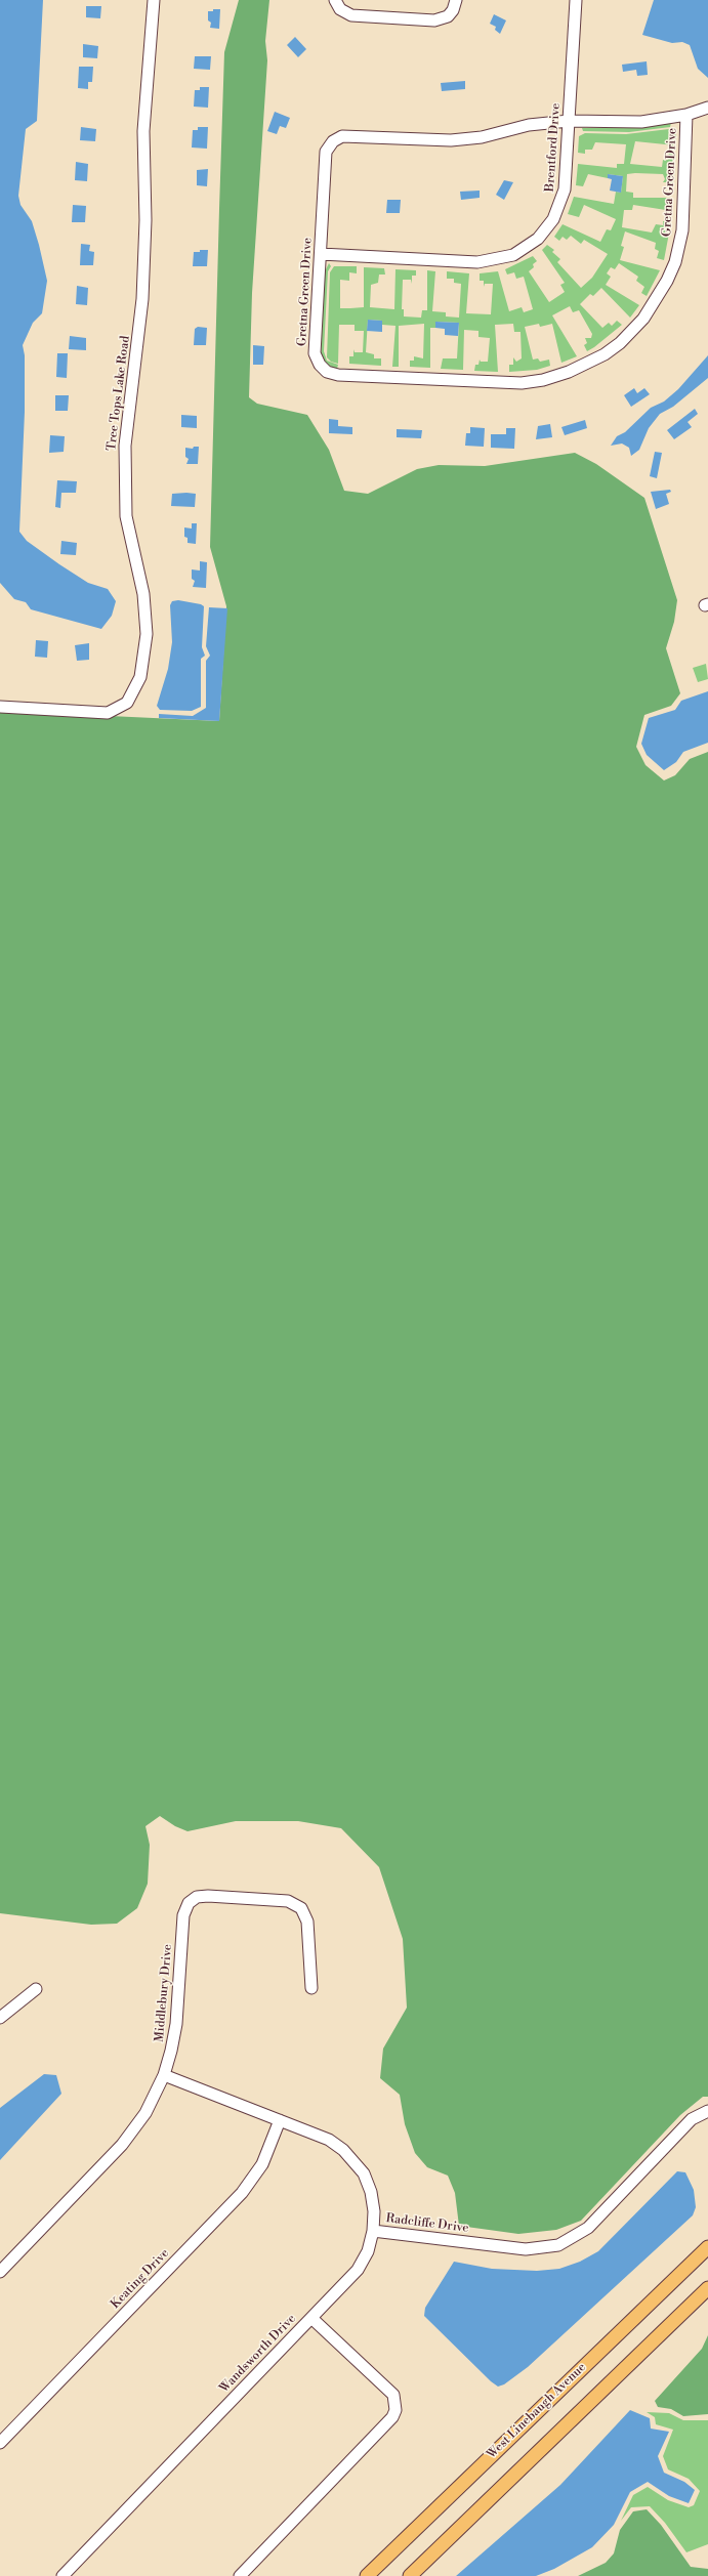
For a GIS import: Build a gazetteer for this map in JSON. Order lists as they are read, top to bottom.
{
  "streets": {
    "main road": ["West Linebaugh Avenue"],
    "street": [
      "Brentford Drive",
      "Gretna Green Drive",
      "Tree Tops Lake Road",
      "Middlebury Drive",
      "Radcliffe Drive",
      "Keating Drive",
      "Wandsworth Drive"
    ]
  },
  "crossings": [
    ["Brentford Drive", "Gretna Green Drive"],
    ["Middlebury Drive", "Radcliffe Drive"],
    ["Radcliffe Drive", "Keating Drive"]
  ]
}
